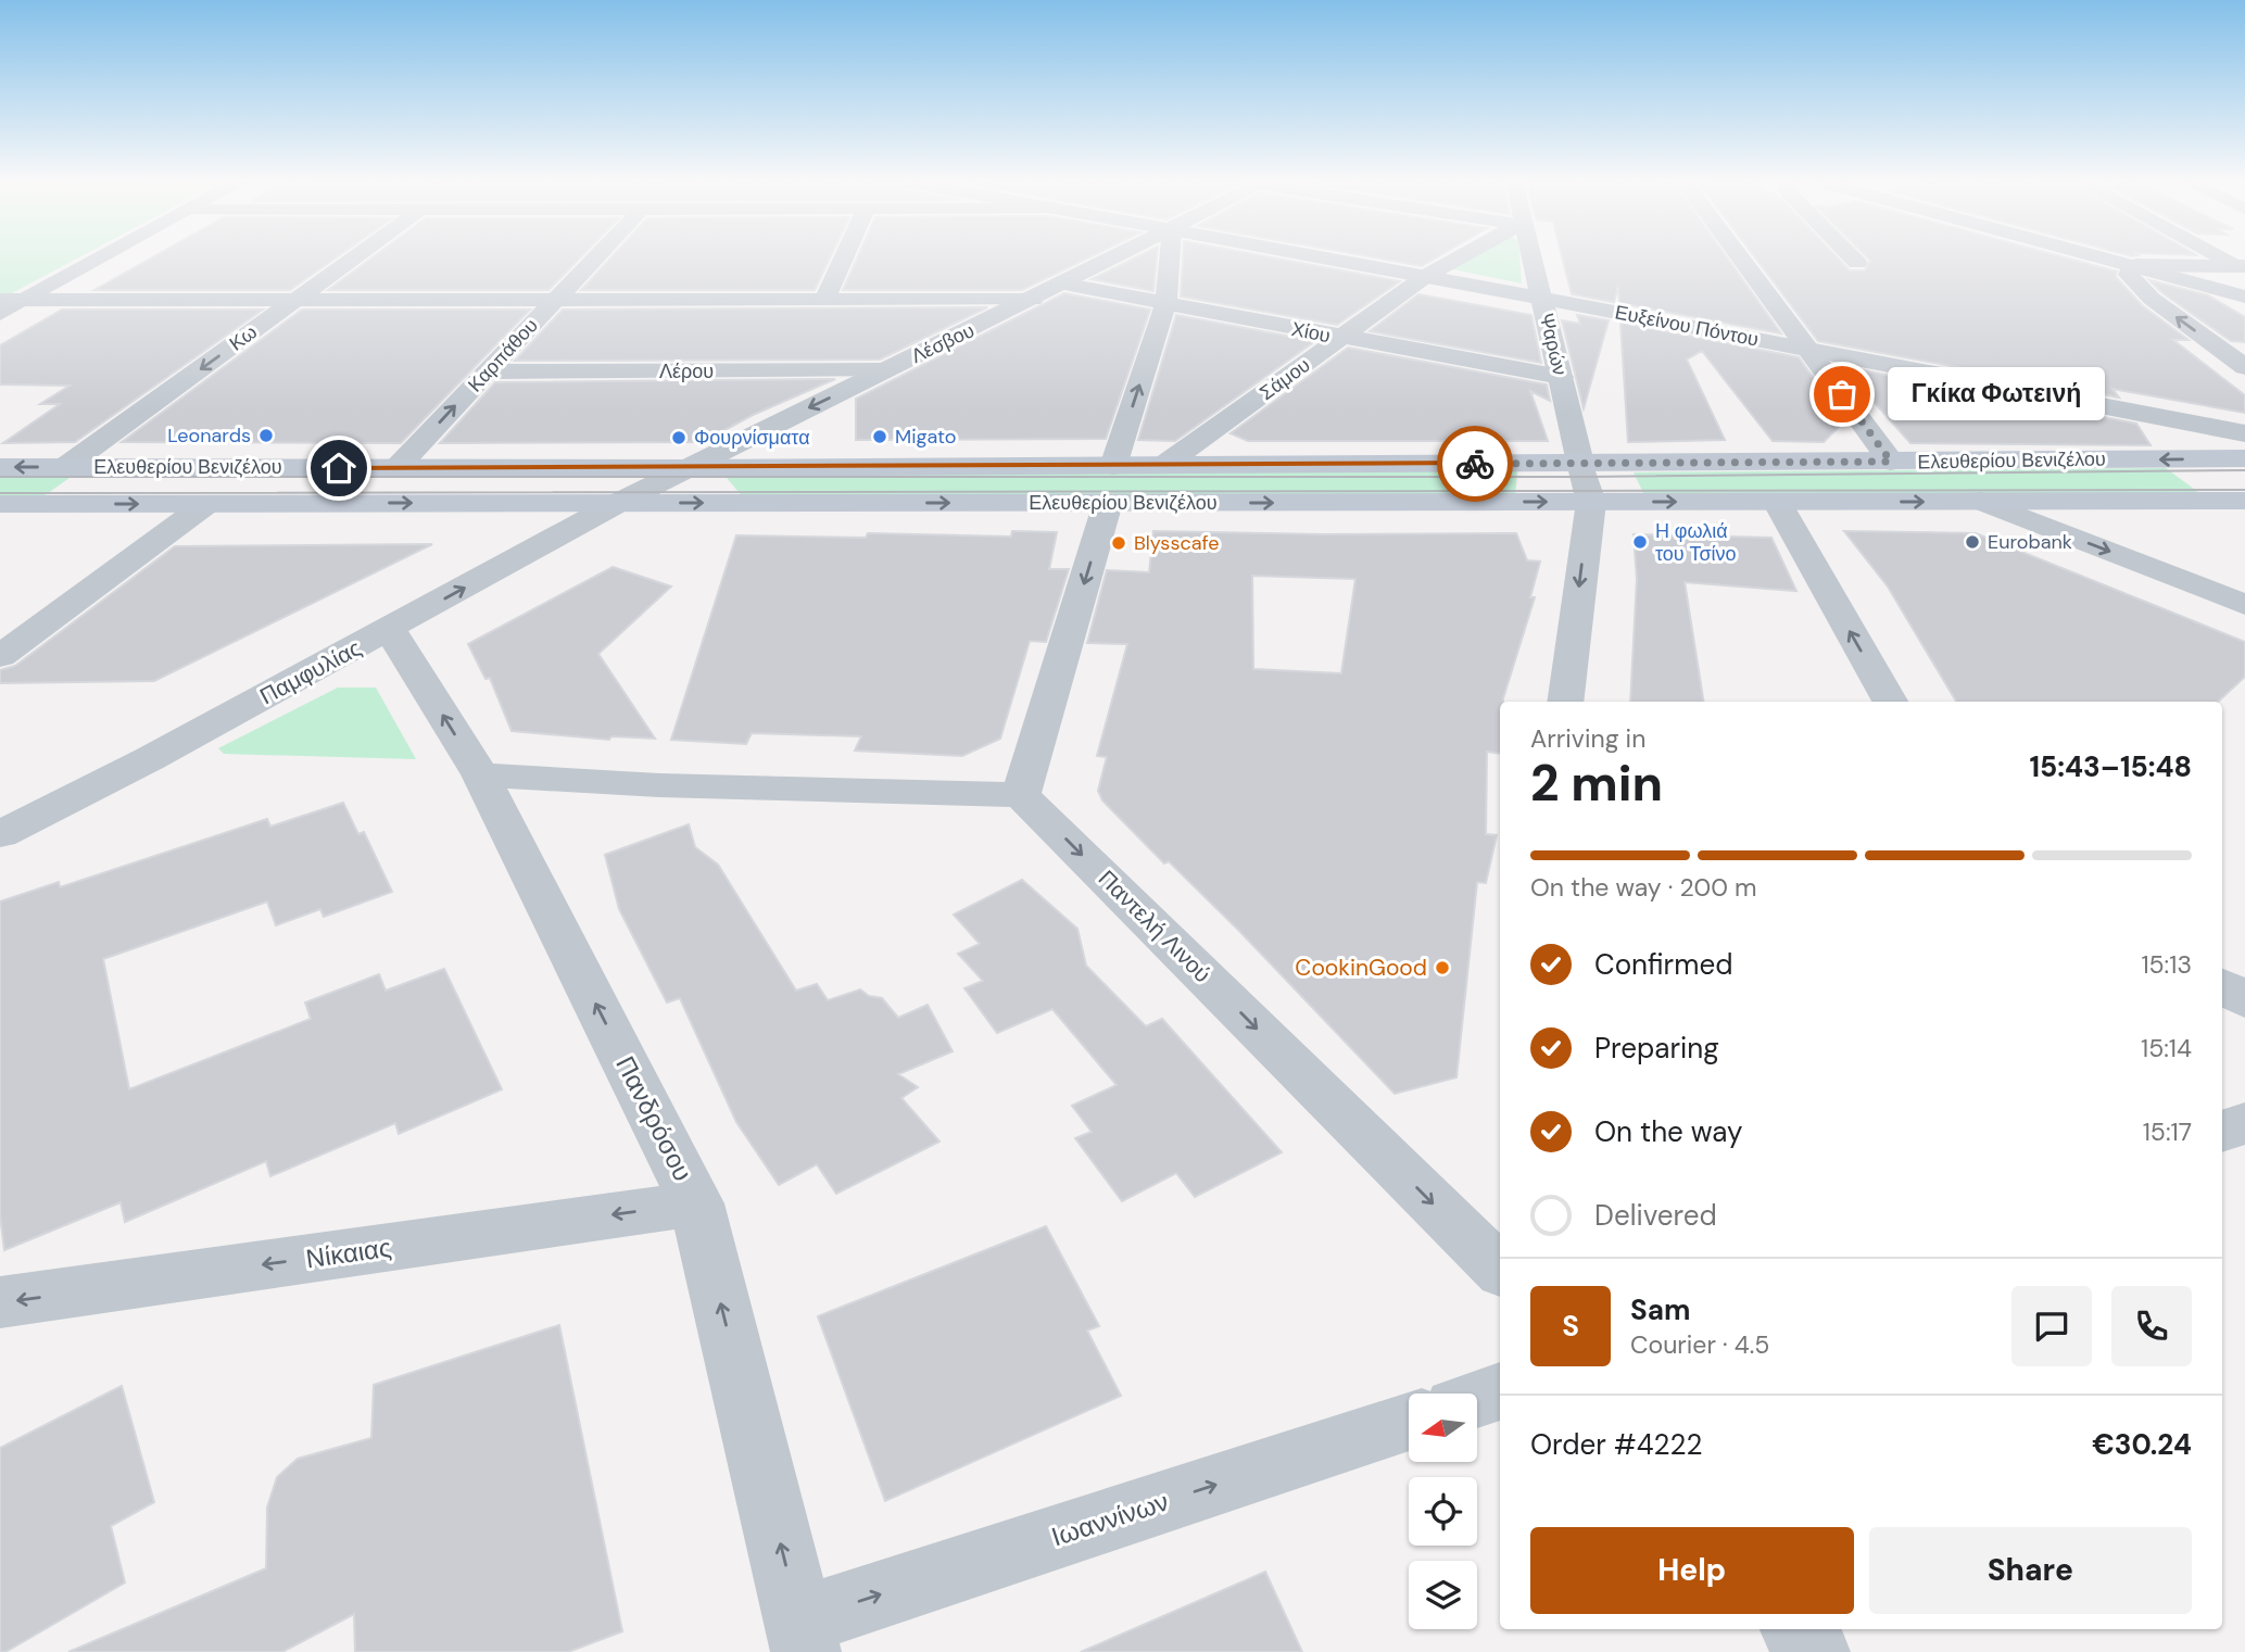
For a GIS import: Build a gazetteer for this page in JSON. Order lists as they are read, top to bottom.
{
  "streets": {
    "main road": ["Ελευθερίου Βενιζέλου"],
    "street": [
      "Ευξείνου Πόντου",
      "Χίου",
      "Κω",
      "Λέσβου",
      "Ψαρών",
      "Καρπάθου",
      "Λέρου",
      "Σάμου",
      "Παμφυλίας",
      "Παντελή Λινού",
      "Πανδρόσου",
      "Νίκαιας",
      "Ιωαννίνων"
    ]
  },
  "crossings": [
    ["Ευξείνου Πόντου", "Ψαρών"],
    ["Ευξείνου Πόντου", "Σάμου"],
    ["Χίου", "Λέσβου"],
    ["Χίου", "Ψαρών"],
    ["Χίου", "Σάμου"],
    ["Κω", "Ελευθερίου Βενιζέλου"],
    ["Λέσβου", "Λέρου"],
    ["Λέσβου", "Ελευθερίου Βενιζέλου"],
    ["Λέσβου", "Παμφυλίας"],
    ["Ψαρών", "Ελευθερίου Βενιζέλου"],
    ["Καρπάθου", "Λέρου"],
    ["Καρπάθου", "Ελευθερίου Βενιζέλου"],
    ["Σάμου", "Ελευθερίου Βενιζέλου"],
    ["Ελευθερίου Βενιζέλου", "Παμφυλίας"],
    ["Παμφυλίας", "Πανδρόσου"],
    ["Πανδρόσου", "Νίκαιας"],
    ["Πανδρόσου", "Ιωαννίνων"]
  ],
  "one_way": [
    "Λέσβου",
    "Καρπάθου",
    "Παμφυλίας",
    "Παντελή Λινού",
    "Πανδρόσου",
    "Νίκαιας",
    "Ιωαννίνων"
  ],
  "places": [
    "Γκίκα Φωτεινή",
    "Leonards",
    "Migato",
    "Φουρνίσματα",
    "Η φωλιά του Τσίνο",
    "Eurobank",
    "Blysscafe",
    "CookinGood"
  ],
  "north": "left",
  "page": {
    "bubble": "Γκίκα Φωτεινή",
    "heading": ["2 min", "Arriving in", "15:43–15:48"],
    "panel": [
      "Sam",
      "Courier · 4.5",
      "Order #4222",
      "€30.24"
    ],
    "bar": "On the way · 200 m",
    "list": [
      ["Confirmed", "15:13"],
      ["Preparing", "15:14"],
      ["On the way", "15:17"],
      "Delivered"
    ],
    "round": "S",
    "buttons": ["Help", "Share"]
  }
}
